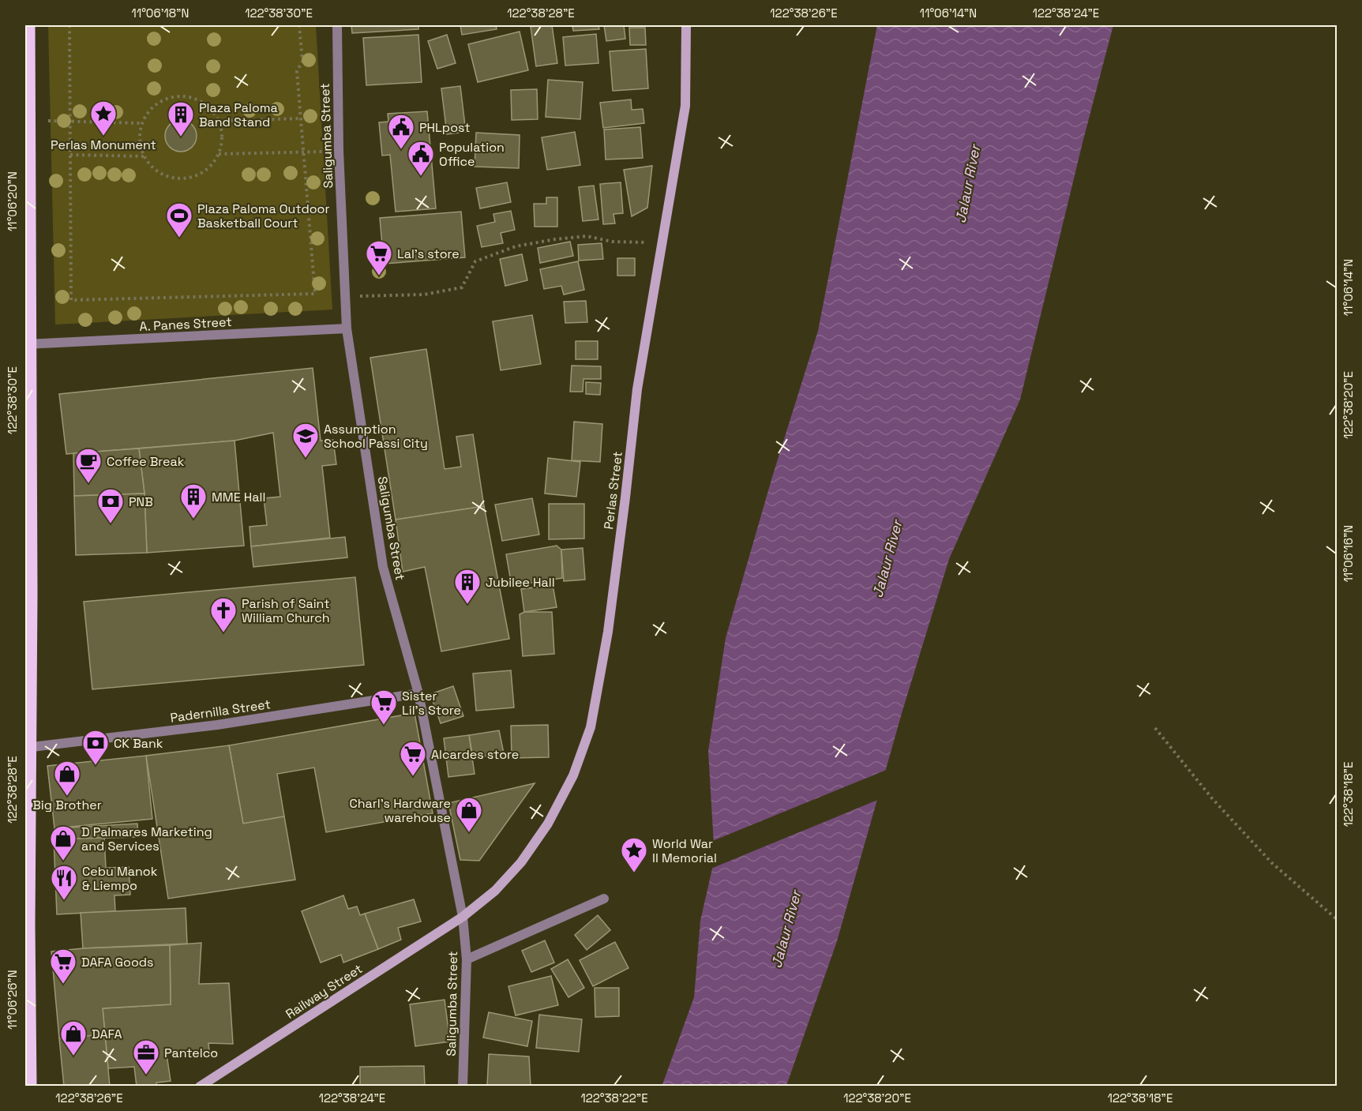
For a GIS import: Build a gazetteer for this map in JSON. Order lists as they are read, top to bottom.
{
  "streets": {
    "street": [
      "Saligumba Street",
      "A. Panes Street",
      "Perlas Street",
      "Padernilla Street",
      "Railway Street"
    ]
  },
  "crossings": [
    ["Saligumba Street", "A. Panes Street"],
    ["Saligumba Street", "Perlas Street"],
    ["Saligumba Street", "Padernilla Street"],
    ["Saligumba Street", "Railway Street"],
    ["Perlas Street", "Railway Street"]
  ],
  "water": ["Jalaur River"],
  "places": {
    "place": ["Perlas Monument", "World War II Memorial"],
    "building": ["Plaza Paloma Band Stand", "MME Hall", "Jubilee Hall"],
    "public building": ["PHLpost", "Population Office"],
    "sports": ["Plaza Paloma Outdoor Basketball Court"],
    "supermarket": [
      "Lal's store",
      "Sister Lil's Store",
      "Alcardes store",
      "DAFA Goods"
    ],
    "school or university": ["Assumption School Passi City"],
    "cafe": ["Coffee Break"],
    "bank": ["PNB", "CK Bank"],
    "church": ["Parish of Saint William Church"],
    "shop": [
      "Big Brother",
      "Charl's Hardware warehouse",
      "D Palmares Marketing and Services",
      "DAFA"
    ],
    "restaurant": ["Cebu Manok & Liempo"],
    "office": ["Pantelco"]
  },
  "coordinates": [
    "11°06'18\"N",
    "122°38'30\"E",
    "122°38'28\"E",
    "122°38'26\"E",
    "11°06'14\"N",
    "122°38'24\"E",
    "11°06'20\"N",
    "122°38'20\"E",
    "11°06'16\"N",
    "122°38'18\"E",
    "11°06'26\"N",
    "122°38'22\"E"
  ]
}
